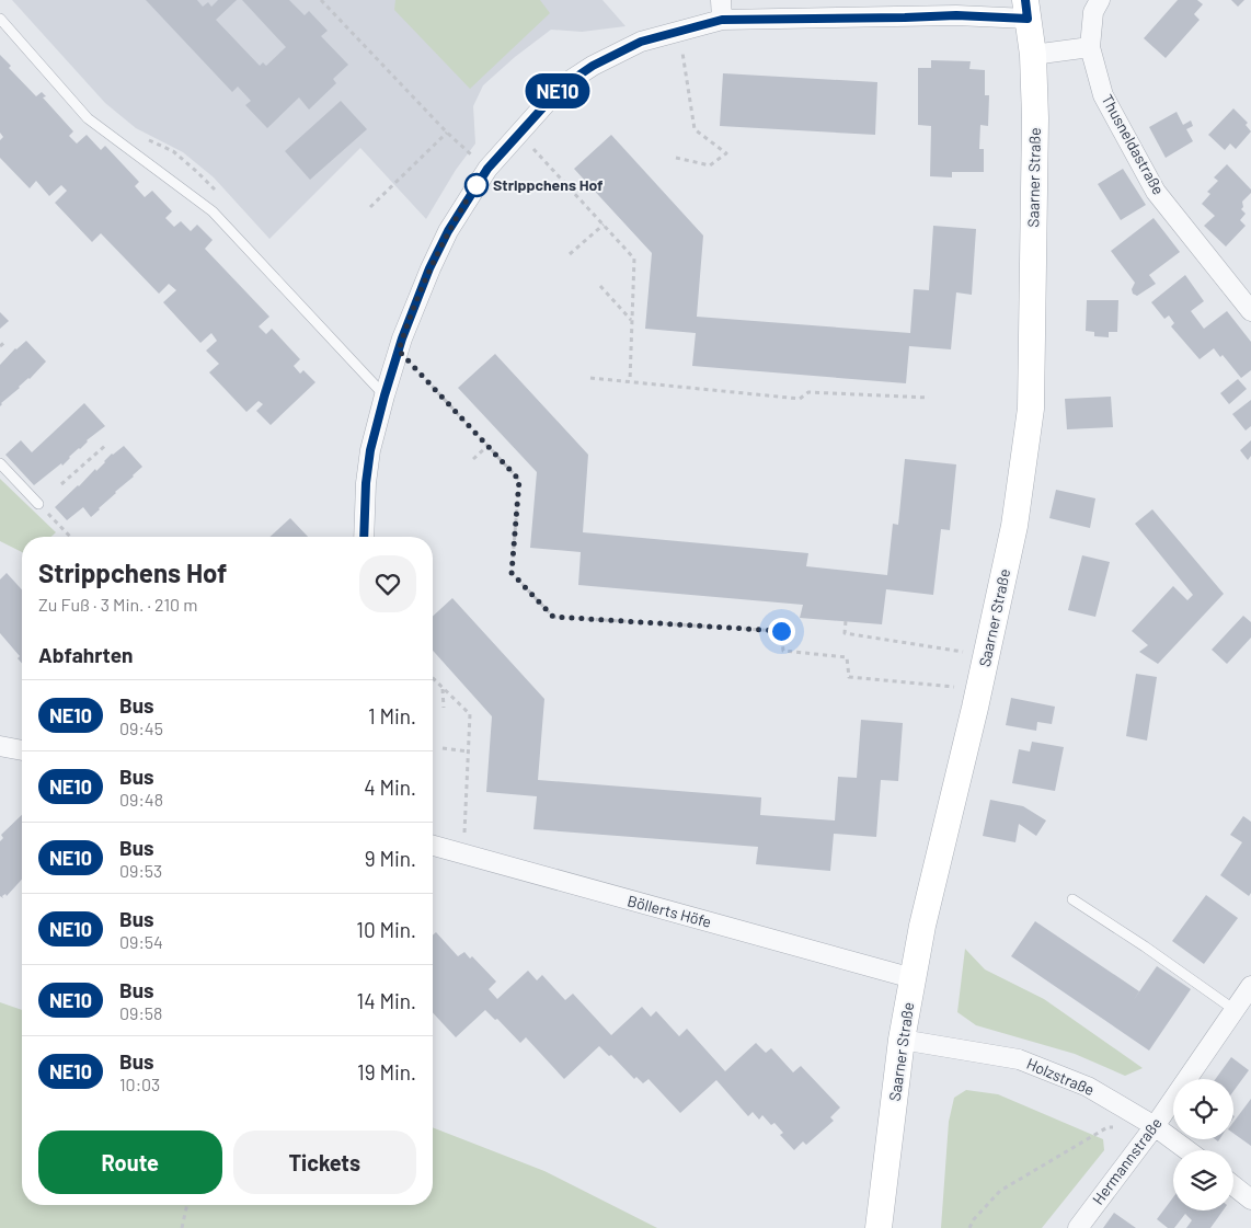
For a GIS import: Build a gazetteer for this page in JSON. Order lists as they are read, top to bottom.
{
  "streets": {
    "main road": ["Saarner Straße"],
    "street": [
      "Thusneldastraße",
      "Böllerts Höfe",
      "Holzstraße",
      "Hermannstraße"
    ]
  },
  "crossings": [
    ["Saarner Straße", "Böllerts Höfe"],
    ["Saarner Straße", "Holzstraße"],
    ["Holzstraße", "Hermannstraße"]
  ],
  "places": ["Strippchens Hof"],
  "lines": ["bus line NE10"],
  "page": {
    "on_map": "NE10",
    "heading": [
      ["Strippchens Hof", "Zu Fuß · 3 Min. · 210 m"],
      "Abfahrten"
    ],
    "list": [
      {
        "mark": "NE10",
        "name": "Bus",
        "note": "09:45",
        "value": "1 Min."
      },
      {
        "mark": "NE10",
        "name": "Bus",
        "note": "09:48",
        "value": "4 Min."
      },
      {
        "mark": "NE10",
        "name": "Bus",
        "note": "09:53",
        "value": "9 Min."
      },
      {
        "mark": "NE10",
        "name": "Bus",
        "note": "09:54",
        "value": "10 Min."
      },
      {
        "mark": "NE10",
        "name": "Bus",
        "note": "09:58",
        "value": "14 Min."
      },
      {
        "mark": "NE10",
        "name": "Bus",
        "note": "10:03",
        "value": "19 Min."
      }
    ],
    "buttons": ["Route", "Tickets"]
  }
}
